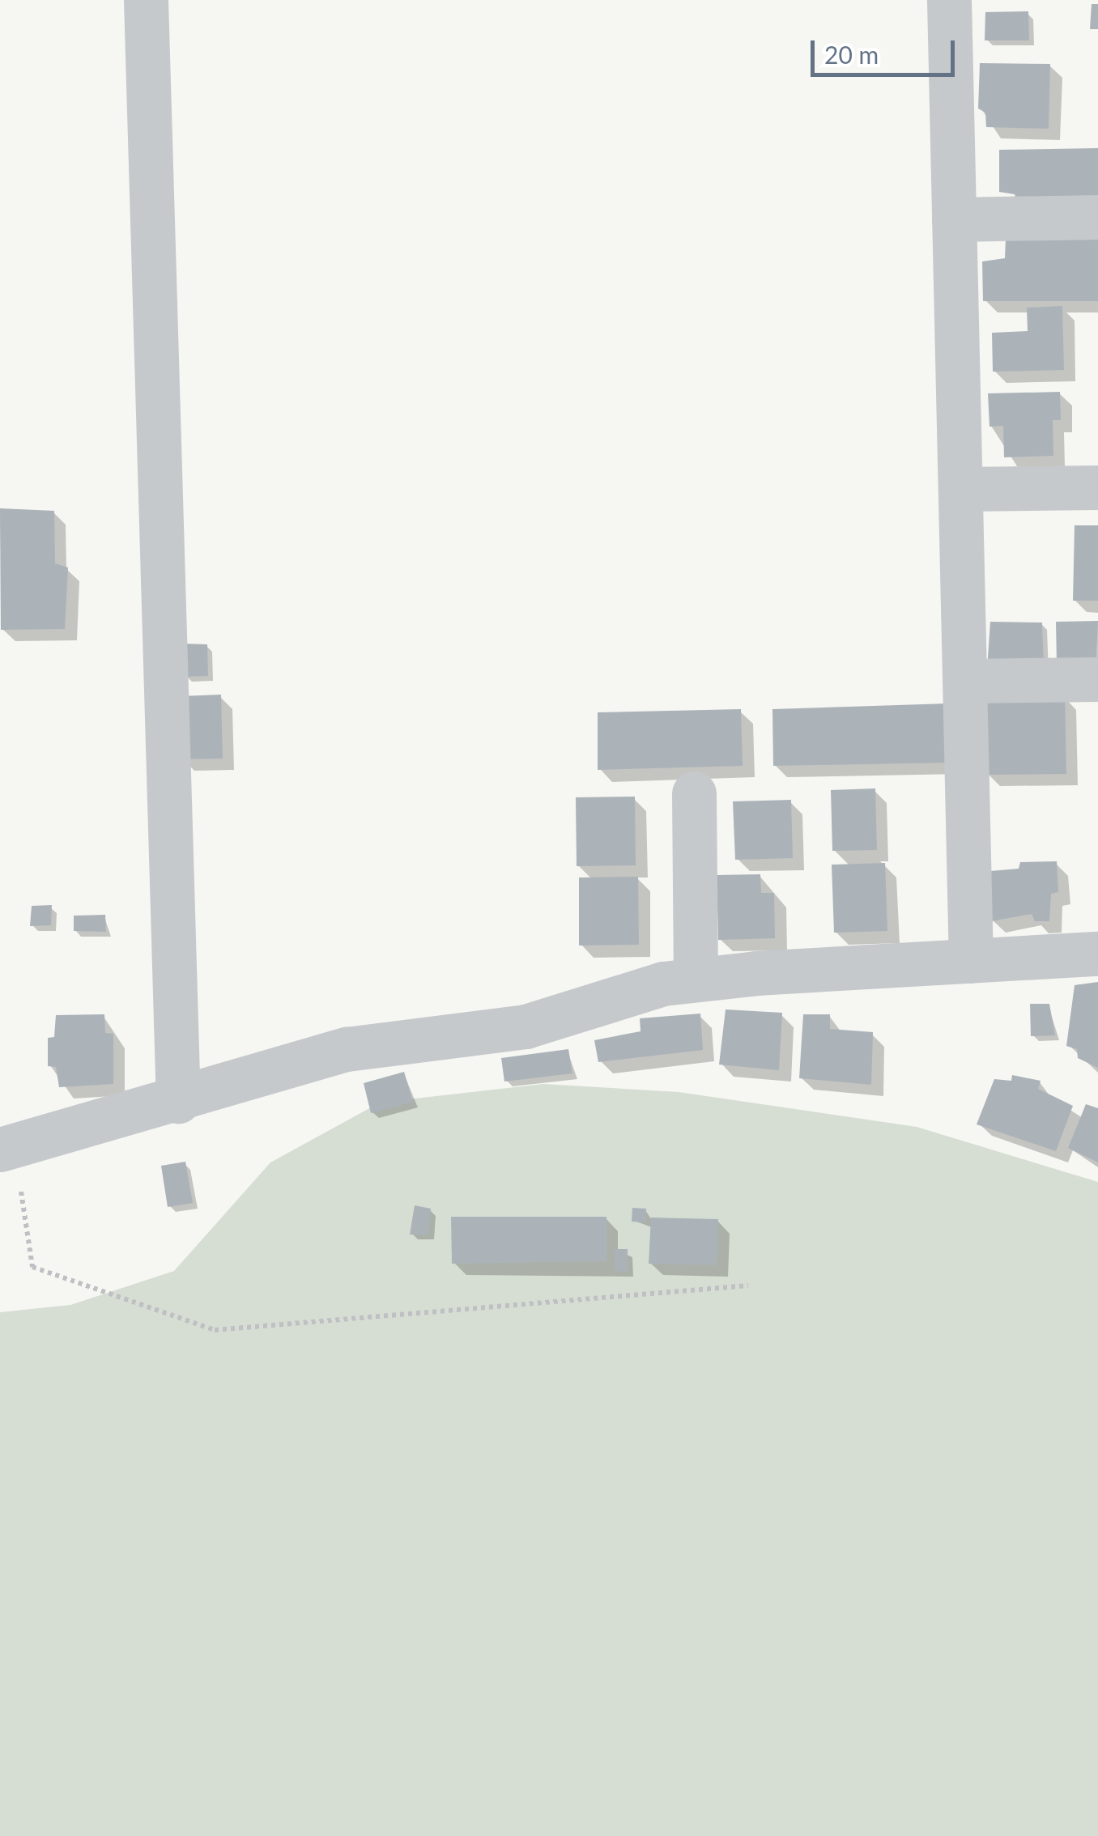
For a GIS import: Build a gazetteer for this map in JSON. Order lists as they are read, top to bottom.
{
  "scale_bar": "20 m"
}
